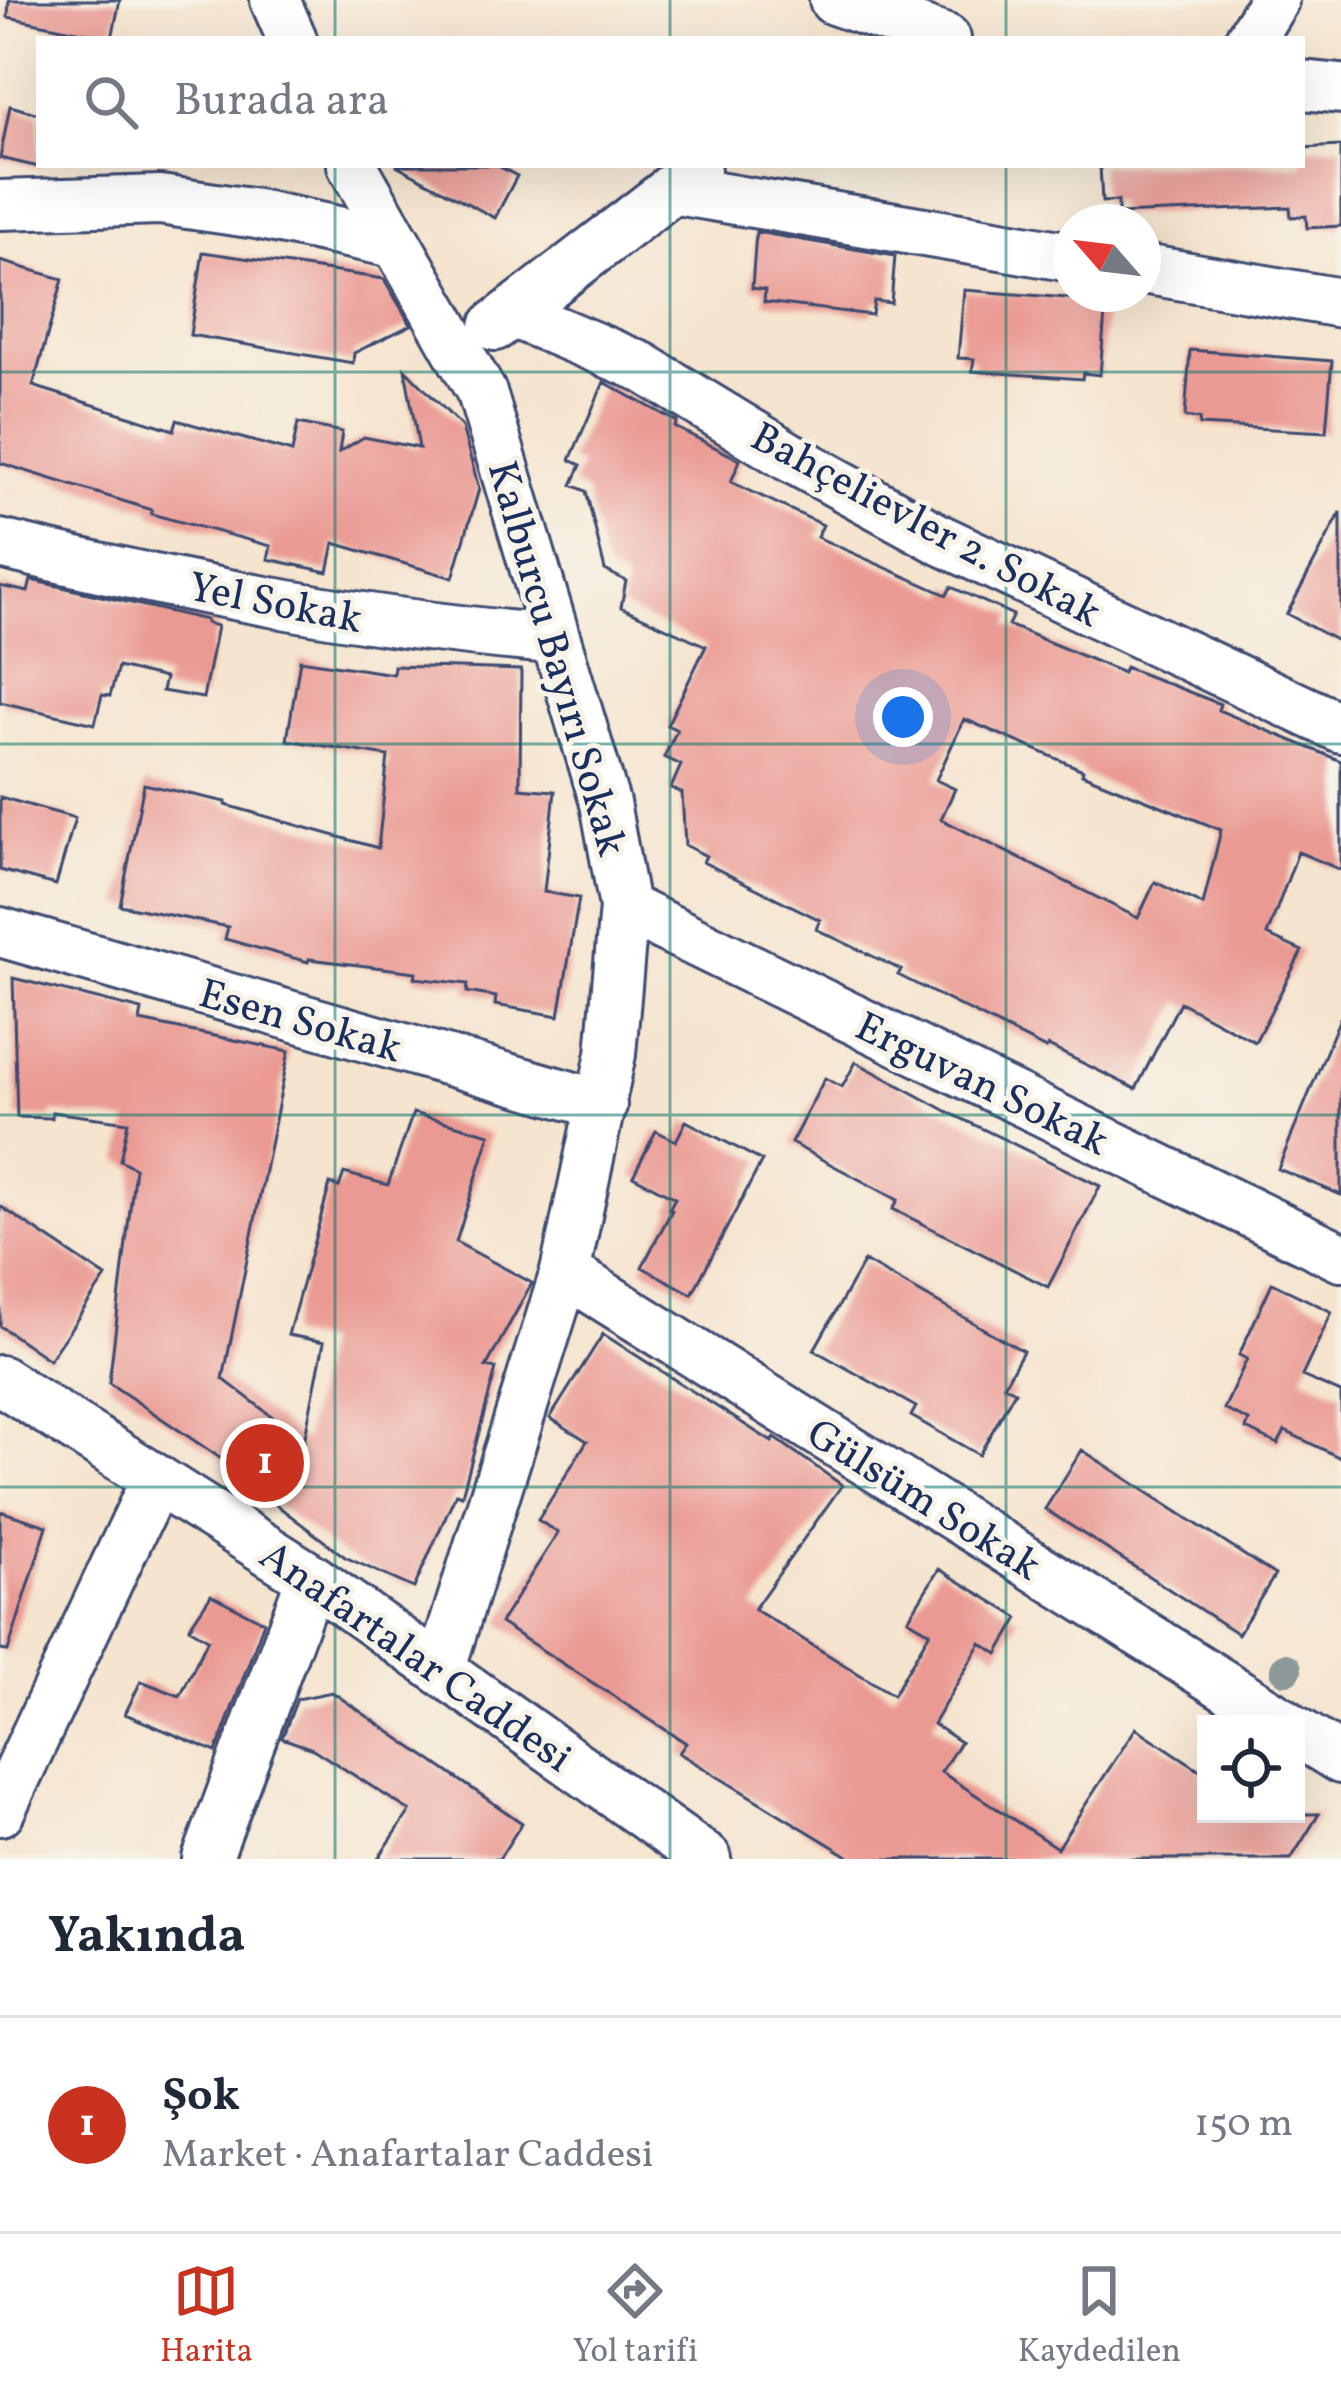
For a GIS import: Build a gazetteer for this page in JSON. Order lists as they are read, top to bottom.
{
  "streets": {
    "street": [
      "Bahçelievler 2. Sokak",
      "Yel Sokak",
      "Kalburcu Bayırı Sokak",
      "Esen Sokak",
      "Erguvan Sokak",
      "Gülsüm Sokak",
      "Anafartalar Caddesi"
    ]
  },
  "crossings": [
    ["Yel Sokak", "Kalburcu Bayırı Sokak"],
    ["Kalburcu Bayırı Sokak", "Esen Sokak"],
    ["Kalburcu Bayırı Sokak", "Erguvan Sokak"],
    ["Kalburcu Bayırı Sokak", "Gülsüm Sokak"],
    ["Kalburcu Bayırı Sokak", "Anafartalar Caddesi"]
  ],
  "north": "top left",
  "page": {
    "search": "Burada ara",
    "pins": "1",
    "heading": "Yakında",
    "list": [
      {
        "mark": "1",
        "name": "Şok",
        "note": "Market · Anafartalar Caddesi",
        "value": "150 m"
      }
    ],
    "nav": ["Harita", "Yol tarifi", "Kaydedilen"]
  }
}
